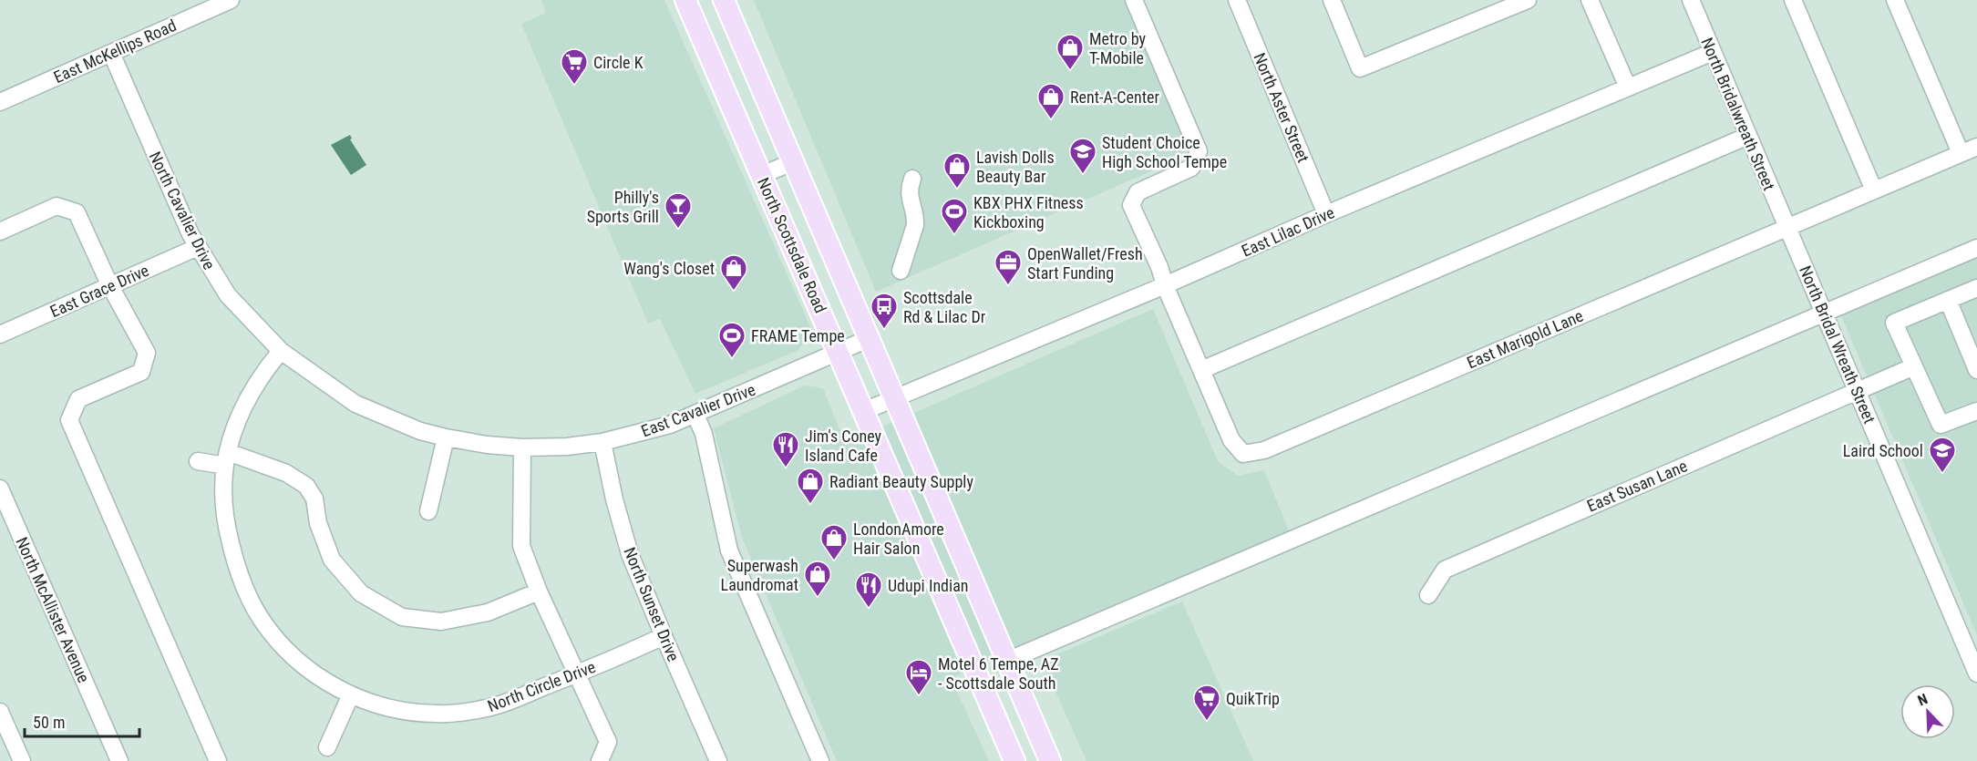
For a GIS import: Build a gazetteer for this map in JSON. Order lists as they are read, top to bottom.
{
  "streets": {
    "main road": ["North Scottsdale Road"],
    "street": [
      "East McKellips Road",
      "North Aster Street",
      "North Bridalwreath Street",
      "North Cavalier Drive",
      "East Lilac Drive",
      "East Grace Drive",
      "East Marigold Lane",
      "North Bridal Wreath Street",
      "East Cavalier Drive",
      "East Susan Lane",
      "North Sunset Drive",
      "North McAllister Avenue",
      "North Circle Drive"
    ]
  },
  "crossings": [
    ["East McKellips Road", "North Cavalier Drive"],
    ["North Aster Street", "East Lilac Drive"],
    ["North Bridalwreath Street", "East Lilac Drive"],
    ["North Bridalwreath Street", "East Marigold Lane"],
    ["North Bridalwreath Street", "North Bridal Wreath Street"],
    ["North Cavalier Drive", "East Grace Drive"],
    ["North Cavalier Drive", "East Cavalier Drive"],
    ["North Cavalier Drive", "North Circle Drive"],
    ["East Lilac Drive", "North Scottsdale Road"],
    ["East Lilac Drive", "East Marigold Lane"],
    ["North Scottsdale Road", "East Cavalier Drive"],
    ["East Marigold Lane", "North Bridal Wreath Street"],
    ["North Bridal Wreath Street", "East Susan Lane"],
    ["East Cavalier Drive", "North Sunset Drive"],
    ["East Cavalier Drive", "North Circle Drive"],
    ["North Sunset Drive", "North Circle Drive"]
  ],
  "places": {
    "shop": [
      "Metro by T-Mobile",
      "Rent-A-Center",
      "Lavish Dolls Beauty Bar",
      "Wang's Closet",
      "Radiant Beauty Supply",
      "LondonAmore Hair Salon",
      "Superwash Laundromat"
    ],
    "supermarket": ["Circle K", "QuikTrip"],
    "school or university": ["Student Choice High School Tempe", "Laird School"],
    "bar": ["Philly's Sports Grill"],
    "sports": ["KBX PHX Fitness Kickboxing", "FRAME Tempe"],
    "office": ["OpenWallet/Fresh Start Funding"],
    "bus stop": ["Scottsdale Rd & Lilac Dr"],
    "restaurant": ["Jim's Coney Island Cafe", "Udupi Indian"],
    "hotel": ["Motel 6 Tempe, AZ - Scottsdale South"]
  },
  "scale_bar": "50 m",
  "north": "top left"
}
